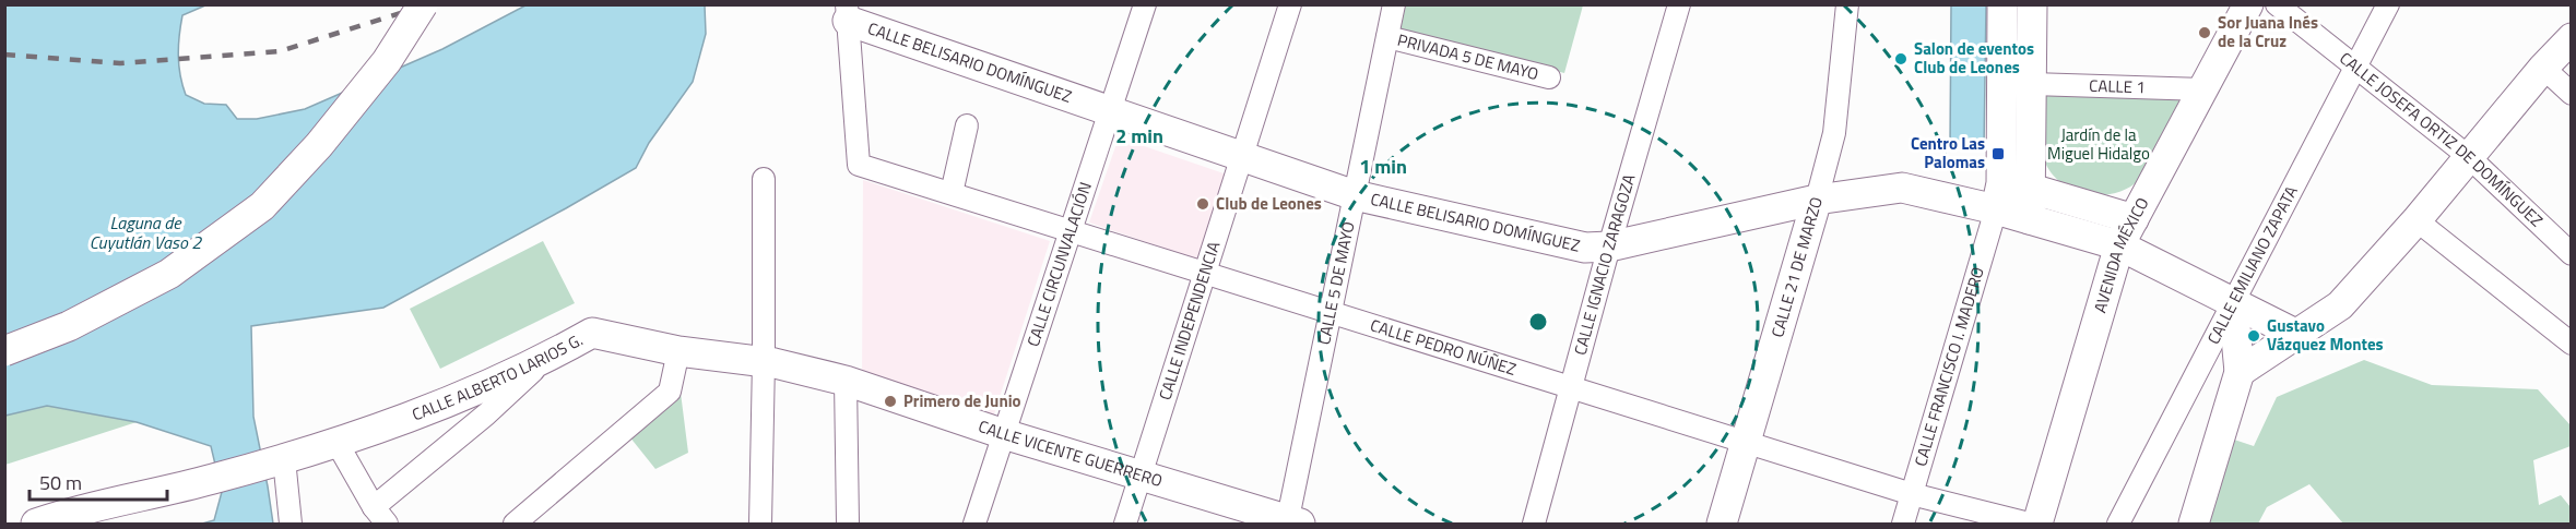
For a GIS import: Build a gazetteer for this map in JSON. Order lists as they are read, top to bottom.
{
  "streets": {
    "street": [
      "PRIVADA 5 DE MAYO",
      "CALLE BELISARIO DOMÍNGUEZ",
      "CALLE 1",
      "CALLE JOSEFA ORTIZ DE DOMÍNGUEZ",
      "AVENIDA MÉXICO",
      "CALLE IGNACIO ZARAGOZA",
      "CALLE EMILIANO ZAPATA",
      "CALLE CIRCUNVALACIÓN",
      "CALLE 21 DE MARZO",
      "CALLE 5 DE MAYO",
      "CALLE INDEPENDENCIA",
      "CALLE PEDRO NÚÑEZ",
      "CALLE FRANCISCO I. MADERO",
      "CALLE ALBERTO LARIOS G.",
      "CALLE VICENTE GUERRERO"
    ]
  },
  "crossings": [
    ["PRIVADA 5 DE MAYO", "CALLE 5 DE MAYO"],
    ["CALLE BELISARIO DOMÍNGUEZ", "CALLE IGNACIO ZARAGOZA"],
    ["CALLE BELISARIO DOMÍNGUEZ", "CALLE CIRCUNVALACIÓN"],
    ["CALLE BELISARIO DOMÍNGUEZ", "CALLE 21 DE MARZO"],
    ["CALLE BELISARIO DOMÍNGUEZ", "CALLE 5 DE MAYO"],
    ["CALLE BELISARIO DOMÍNGUEZ", "CALLE INDEPENDENCIA"],
    ["CALLE BELISARIO DOMÍNGUEZ", "CALLE PEDRO NÚÑEZ"],
    ["CALLE BELISARIO DOMÍNGUEZ", "CALLE FRANCISCO I. MADERO"],
    ["CALLE 1", "AVENIDA MÉXICO"],
    ["CALLE JOSEFA ORTIZ DE DOMÍNGUEZ", "CALLE EMILIANO ZAPATA"],
    ["CALLE IGNACIO ZARAGOZA", "CALLE PEDRO NÚÑEZ"],
    ["CALLE CIRCUNVALACIÓN", "CALLE PEDRO NÚÑEZ"],
    ["CALLE CIRCUNVALACIÓN", "CALLE VICENTE GUERRERO"],
    ["CALLE 21 DE MARZO", "CALLE PEDRO NÚÑEZ"],
    ["CALLE 5 DE MAYO", "CALLE PEDRO NÚÑEZ"],
    ["CALLE 5 DE MAYO", "CALLE VICENTE GUERRERO"],
    ["CALLE INDEPENDENCIA", "CALLE PEDRO NÚÑEZ"],
    ["CALLE INDEPENDENCIA", "CALLE VICENTE GUERRERO"],
    ["CALLE PEDRO NÚÑEZ", "CALLE FRANCISCO I. MADERO"],
    ["CALLE ALBERTO LARIOS G.", "CALLE VICENTE GUERRERO"]
  ],
  "water": ["Laguna de Cuyutlán Vaso 2"],
  "parks": ["Jardín de la Miguel Hidalgo"],
  "places": {
    "other": [
      "Sor Juana Inés de la Cruz",
      "Salon de eventos Club de Leones",
      "Club de Leones",
      "Gustavo Vázquez Montes",
      "Primero de Junio"
    ],
    "transit": ["Centro Las Palomas"]
  },
  "scale_bar": "50 m",
  "rings": ["2 min", "1 min"]
}
